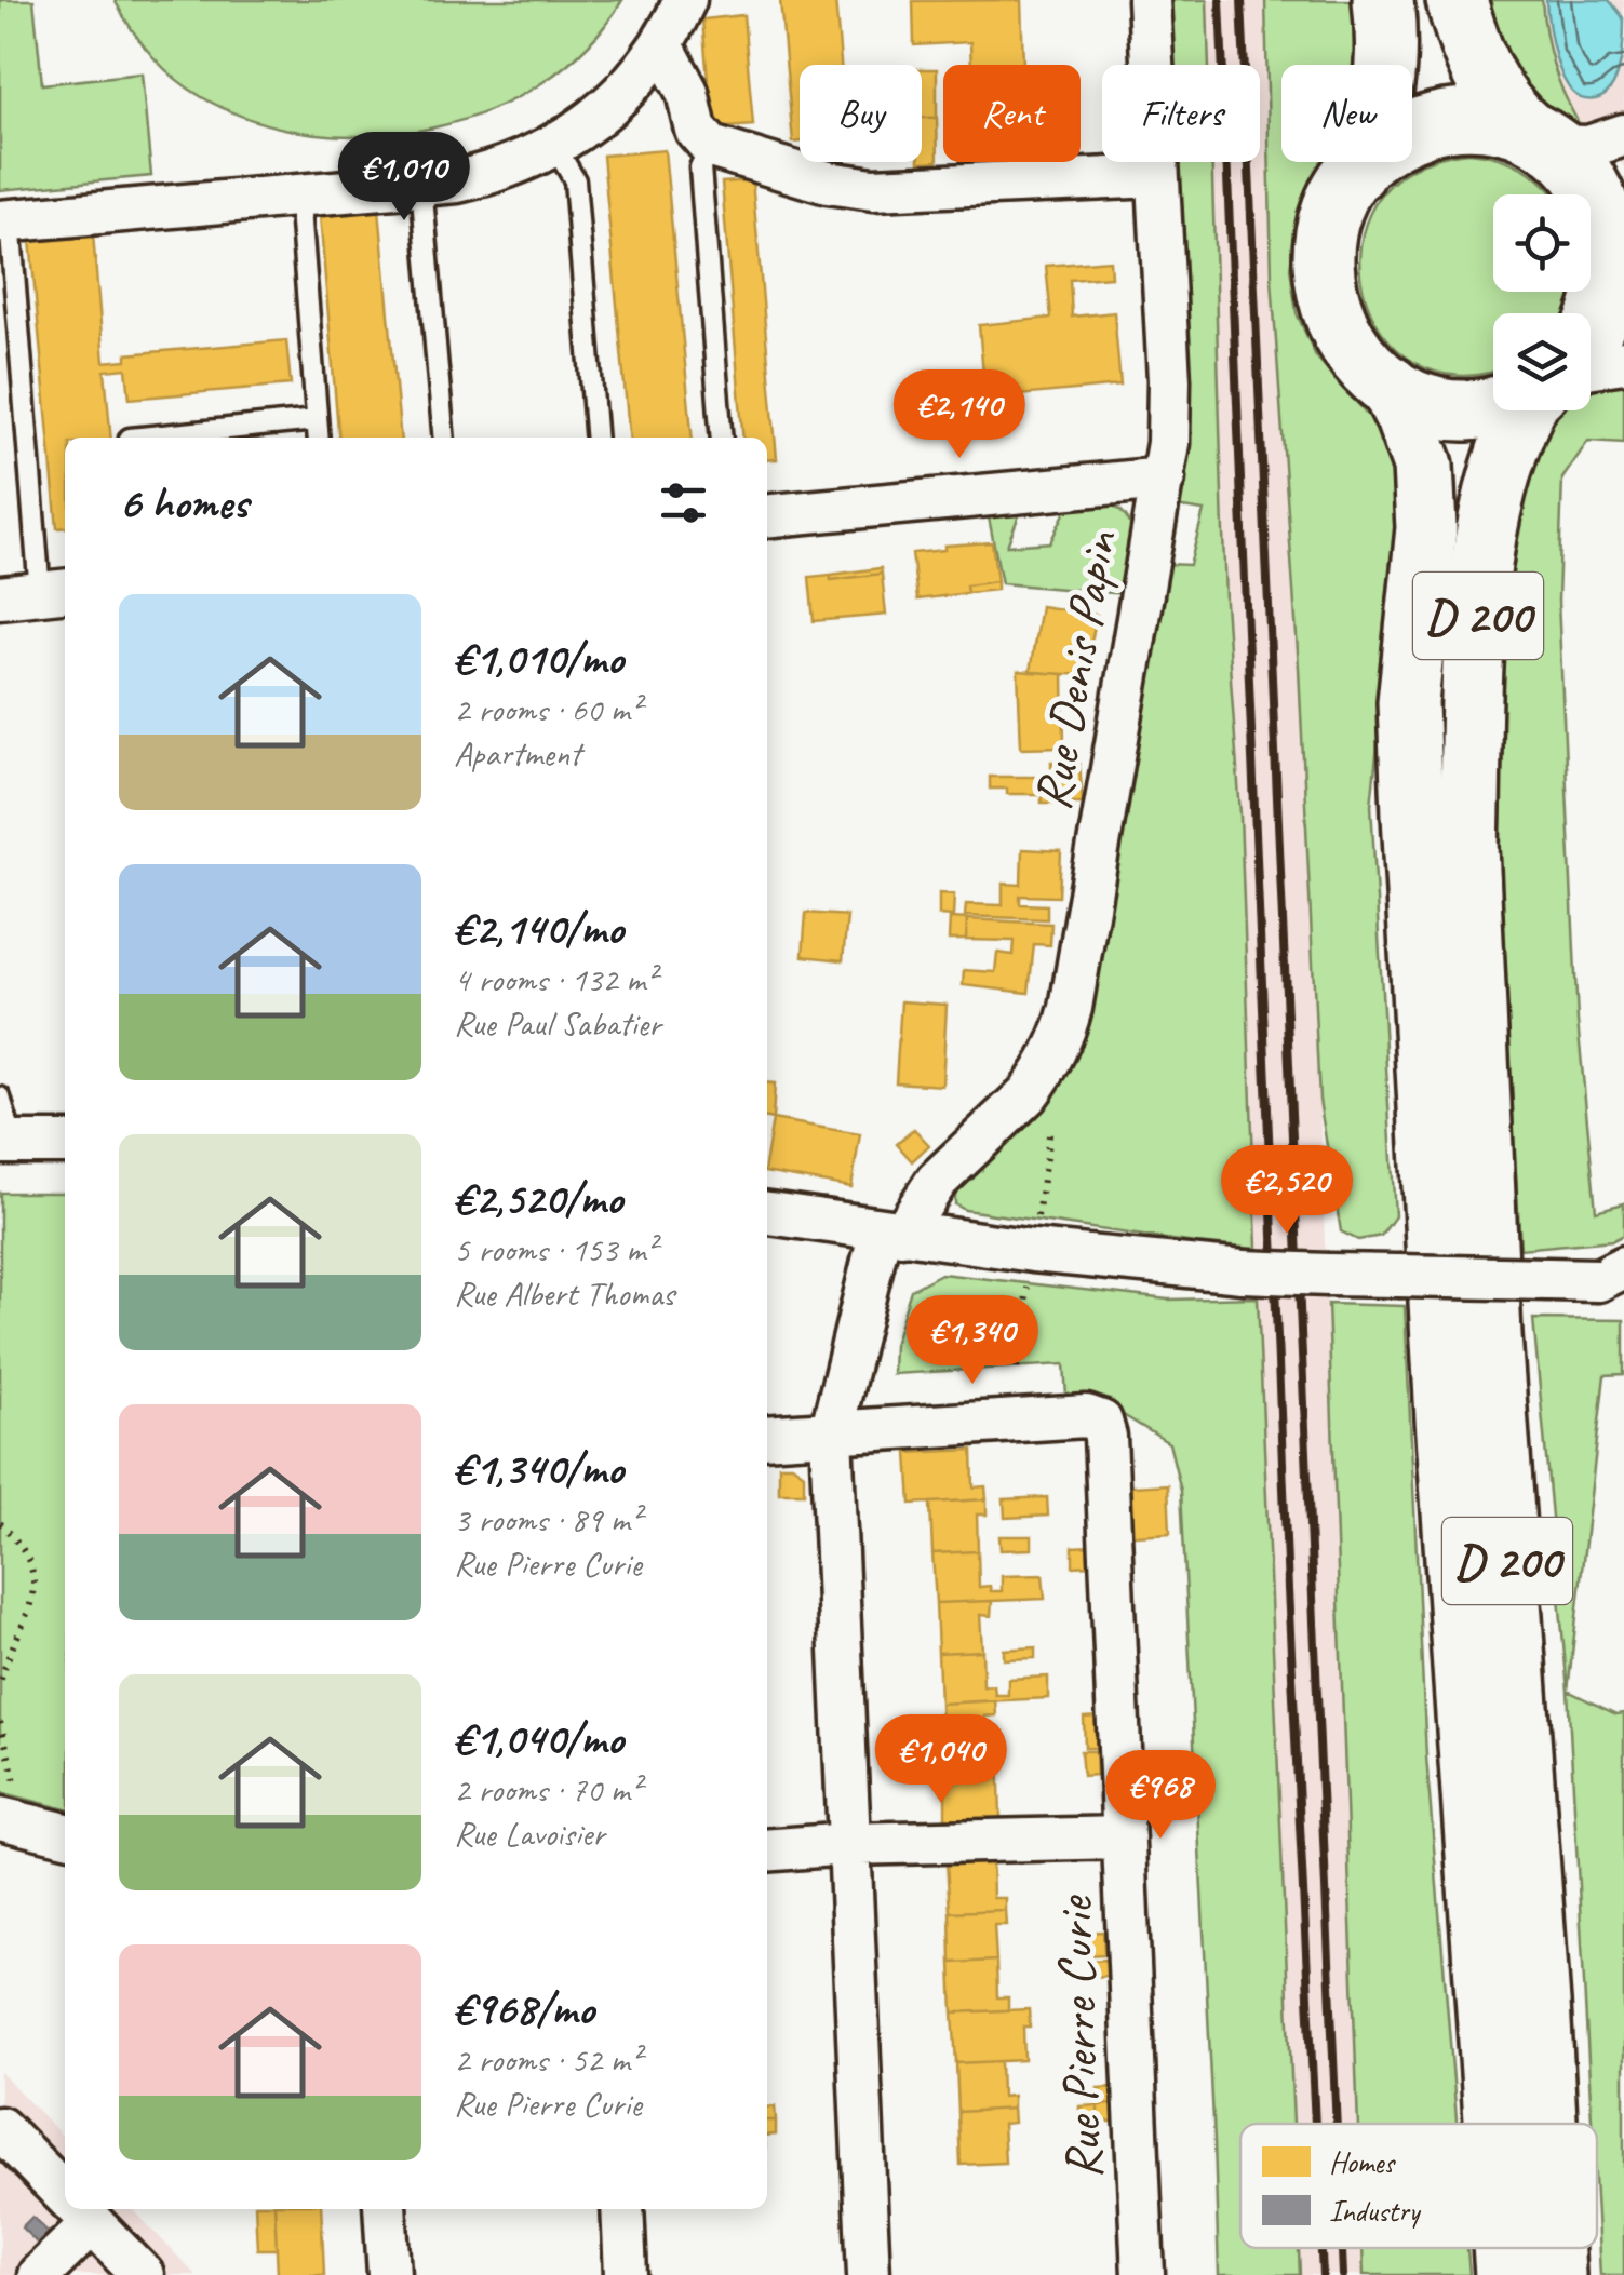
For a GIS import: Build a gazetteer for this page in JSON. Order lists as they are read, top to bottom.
{
  "streets": {
    "main road": ["D 200"],
    "street": ["Rue Denis Papin", "Rue Pierre Curie"]
  },
  "crossings": [
    ["Rue Denis Papin", "Rue Pierre Curie"]
  ],
  "legend": ["Homes", "Industry"],
  "page": {
    "chip": [
      "Buy",
      "Rent",
      "Filters",
      "New"
    ],
    "price": [
      "€1,010",
      "€2,140",
      "€2,520",
      "€1,340",
      "€1,040",
      "€968"
    ],
    "heading": "6 homes",
    "list": [
      {
        "name": "€1,010/mo",
        "note": "2 rooms · 60 m² · Apartment"
      },
      {
        "name": "€2,140/mo",
        "note": "4 rooms · 132 m² · Rue Paul Sabatier"
      },
      {
        "name": "€2,520/mo",
        "note": "5 rooms · 153 m² · Rue Albert Thomas"
      },
      {
        "name": "€1,340/mo",
        "note": "3 rooms · 89 m² · Rue Pierre Curie"
      },
      {
        "name": "€1,040/mo",
        "note": "2 rooms · 70 m² · Rue Lavoisier"
      },
      {
        "name": "€968/mo",
        "note": "2 rooms · 52 m² · Rue Pierre Curie"
      }
    ]
  }
}
